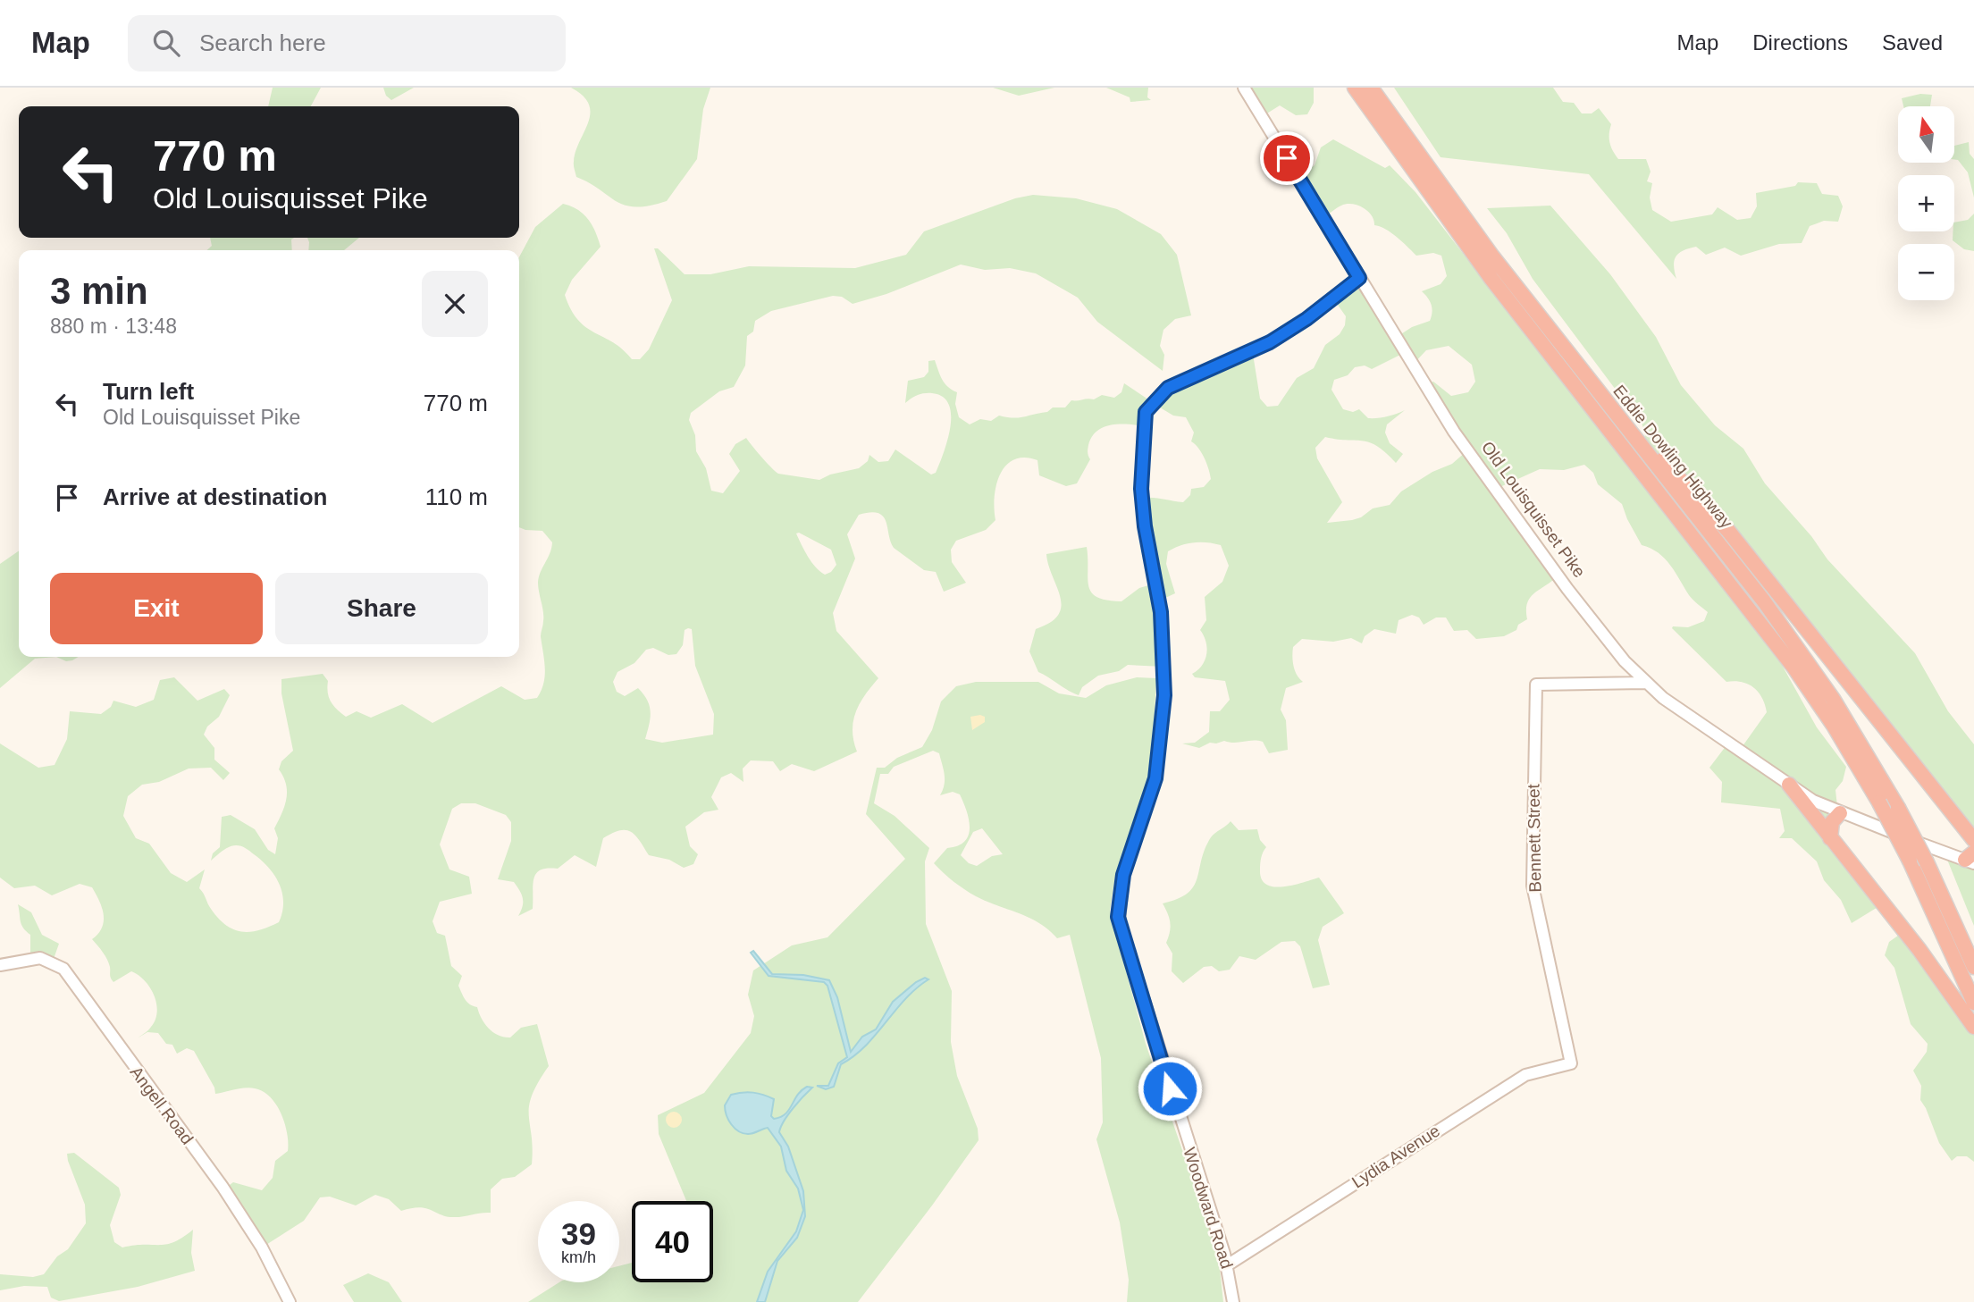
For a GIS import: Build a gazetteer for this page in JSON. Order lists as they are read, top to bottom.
{
  "streets": {
    "highway": ["Eddie Dowling Highway"],
    "street": [
      "Old Louisquisset Pike",
      "Bennett Street",
      "Angell Road",
      "Lydia Avenue",
      "Woodward Road"
    ]
  },
  "crossings": [
    ["Old Louisquisset Pike", "Bennett Street"],
    ["Old Louisquisset Pike", "Woodward Road"],
    ["Bennett Street", "Lydia Avenue"],
    ["Lydia Avenue", "Woodward Road"]
  ],
  "north": "top",
  "page": {
    "header": "Map",
    "search": "Search here",
    "nav": ["Map", "Directions", "Saved"],
    "map_buttons": ["+", "−"],
    "turn": ["770 m", "Old Louisquisset Pike"],
    "heading": ["3 min", "880 m · 13:48"],
    "list": [
      {
        "name": "Turn left",
        "note": "Old Louisquisset Pike",
        "value": "770 m"
      },
      {
        "name": "Arrive at destination",
        "value": "110 m"
      }
    ],
    "buttons": ["Exit", "Share"],
    "speed": "39 km/h",
    "limit": "40"
  }
}
